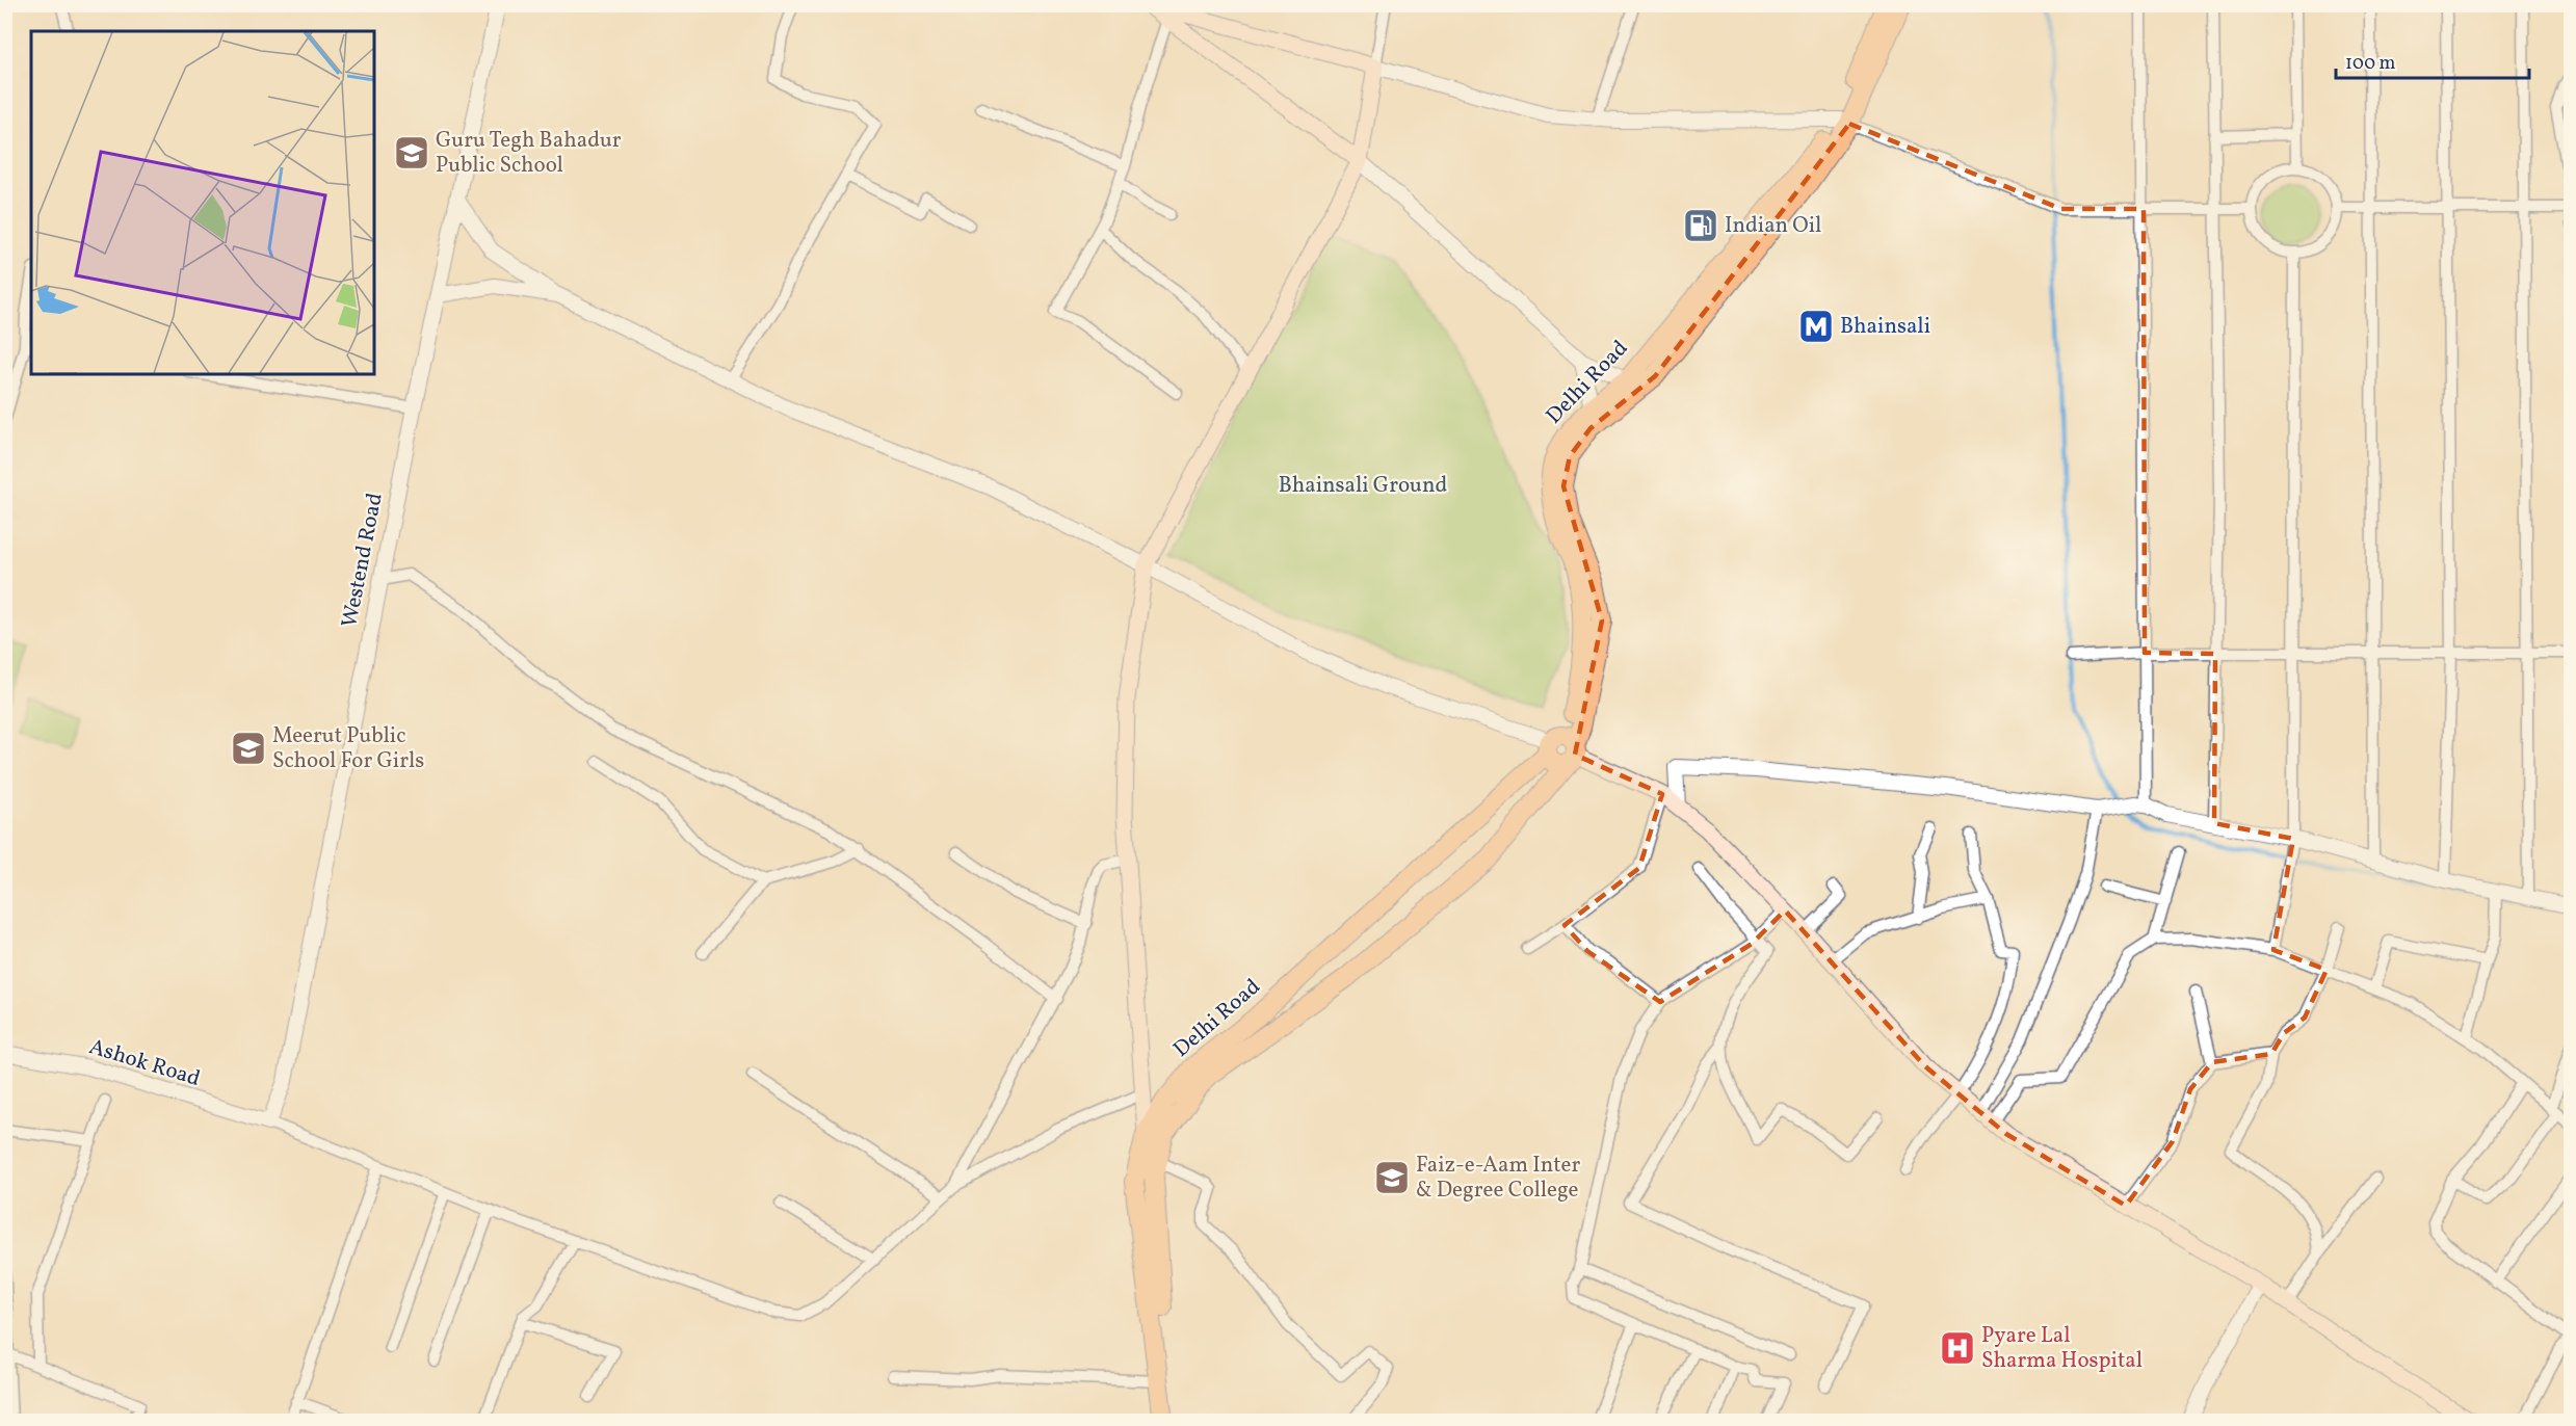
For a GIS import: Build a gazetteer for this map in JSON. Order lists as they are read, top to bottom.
{
  "streets": {
    "main road": ["Delhi Road"],
    "street": ["Westend Road", "Ashok Road"]
  },
  "crossings": [
    ["Westend Road", "Ashok Road"]
  ],
  "parks": ["Bhainsali Ground"],
  "places": {
    "school or university": ["Guru Tegh Bahadur Public School", "Meerut Public School For Girls", "Faiz-e-Aam Inter & Degree College"],
    "fuel station": ["Indian Oil"],
    "metro station": ["Bhainsali"],
    "hospital": ["Pyare Lal Sharma Hospital"]
  },
  "scale_bar": "100 m"
}
